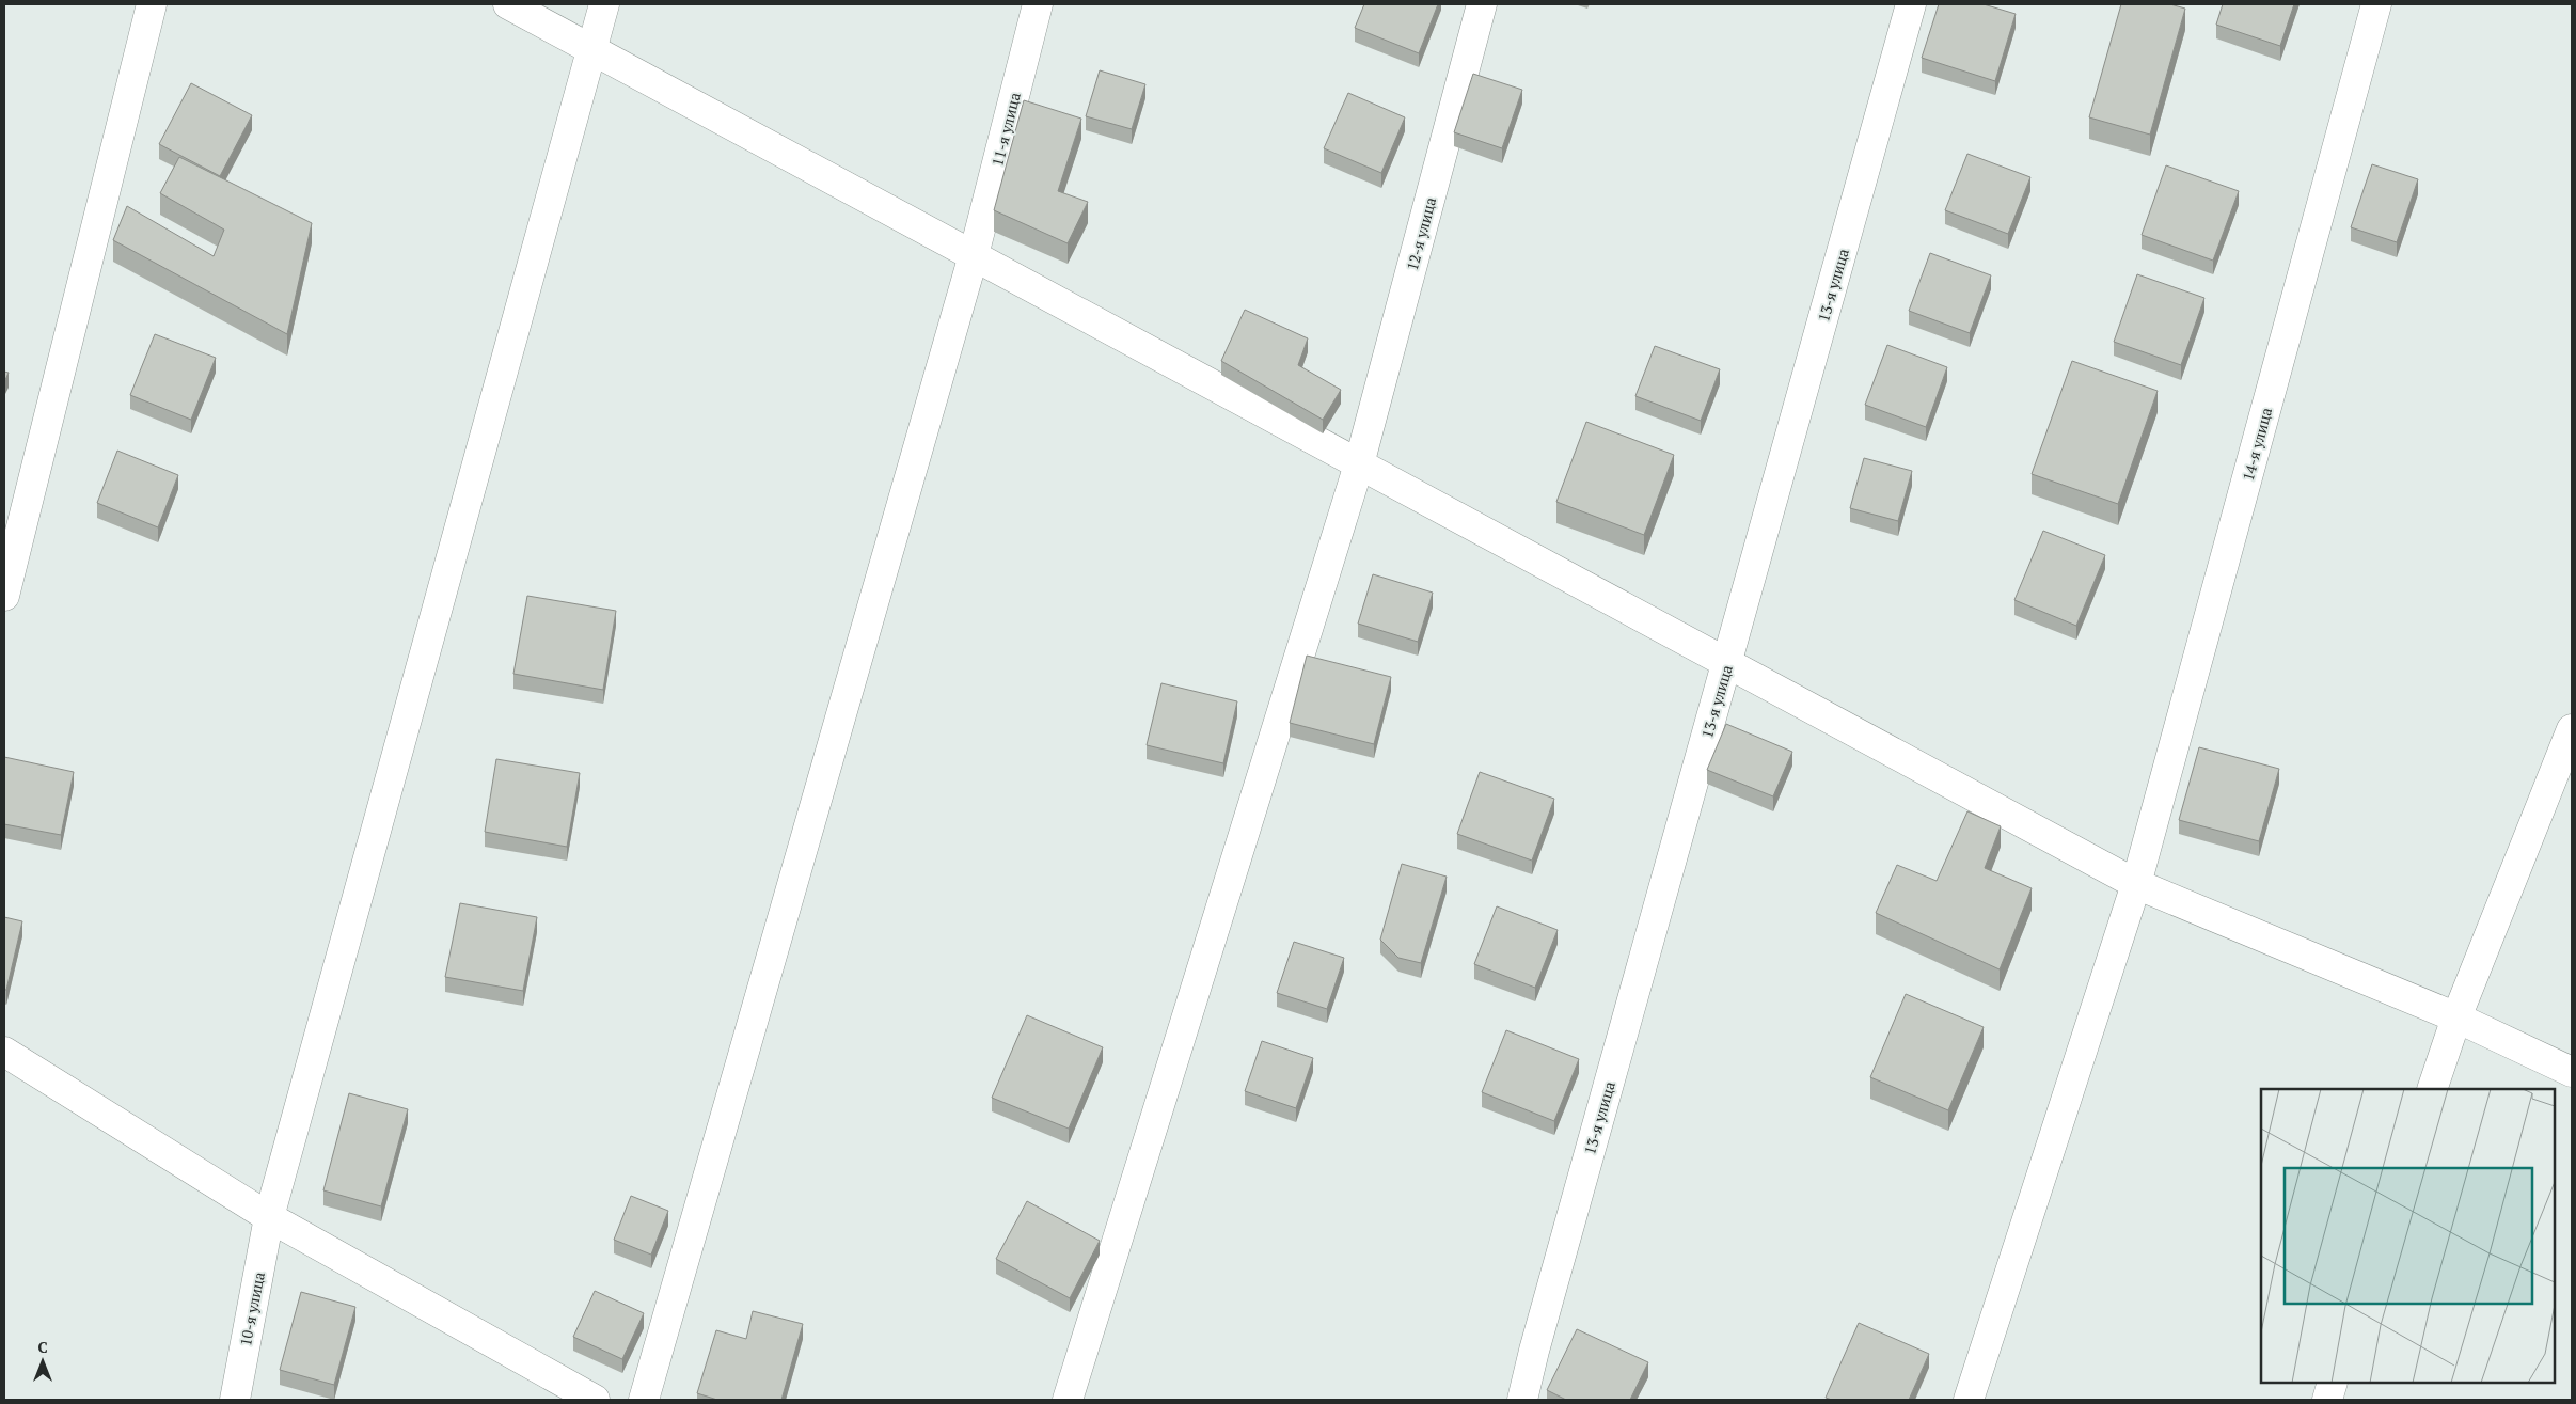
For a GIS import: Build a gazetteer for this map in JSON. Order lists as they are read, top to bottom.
{
  "streets": {
    "street": [
      "11-я улица",
      "12-я улица",
      "13-я улица",
      "14-я улица",
      "10-я улица"
    ]
  },
  "north": "top"
}
